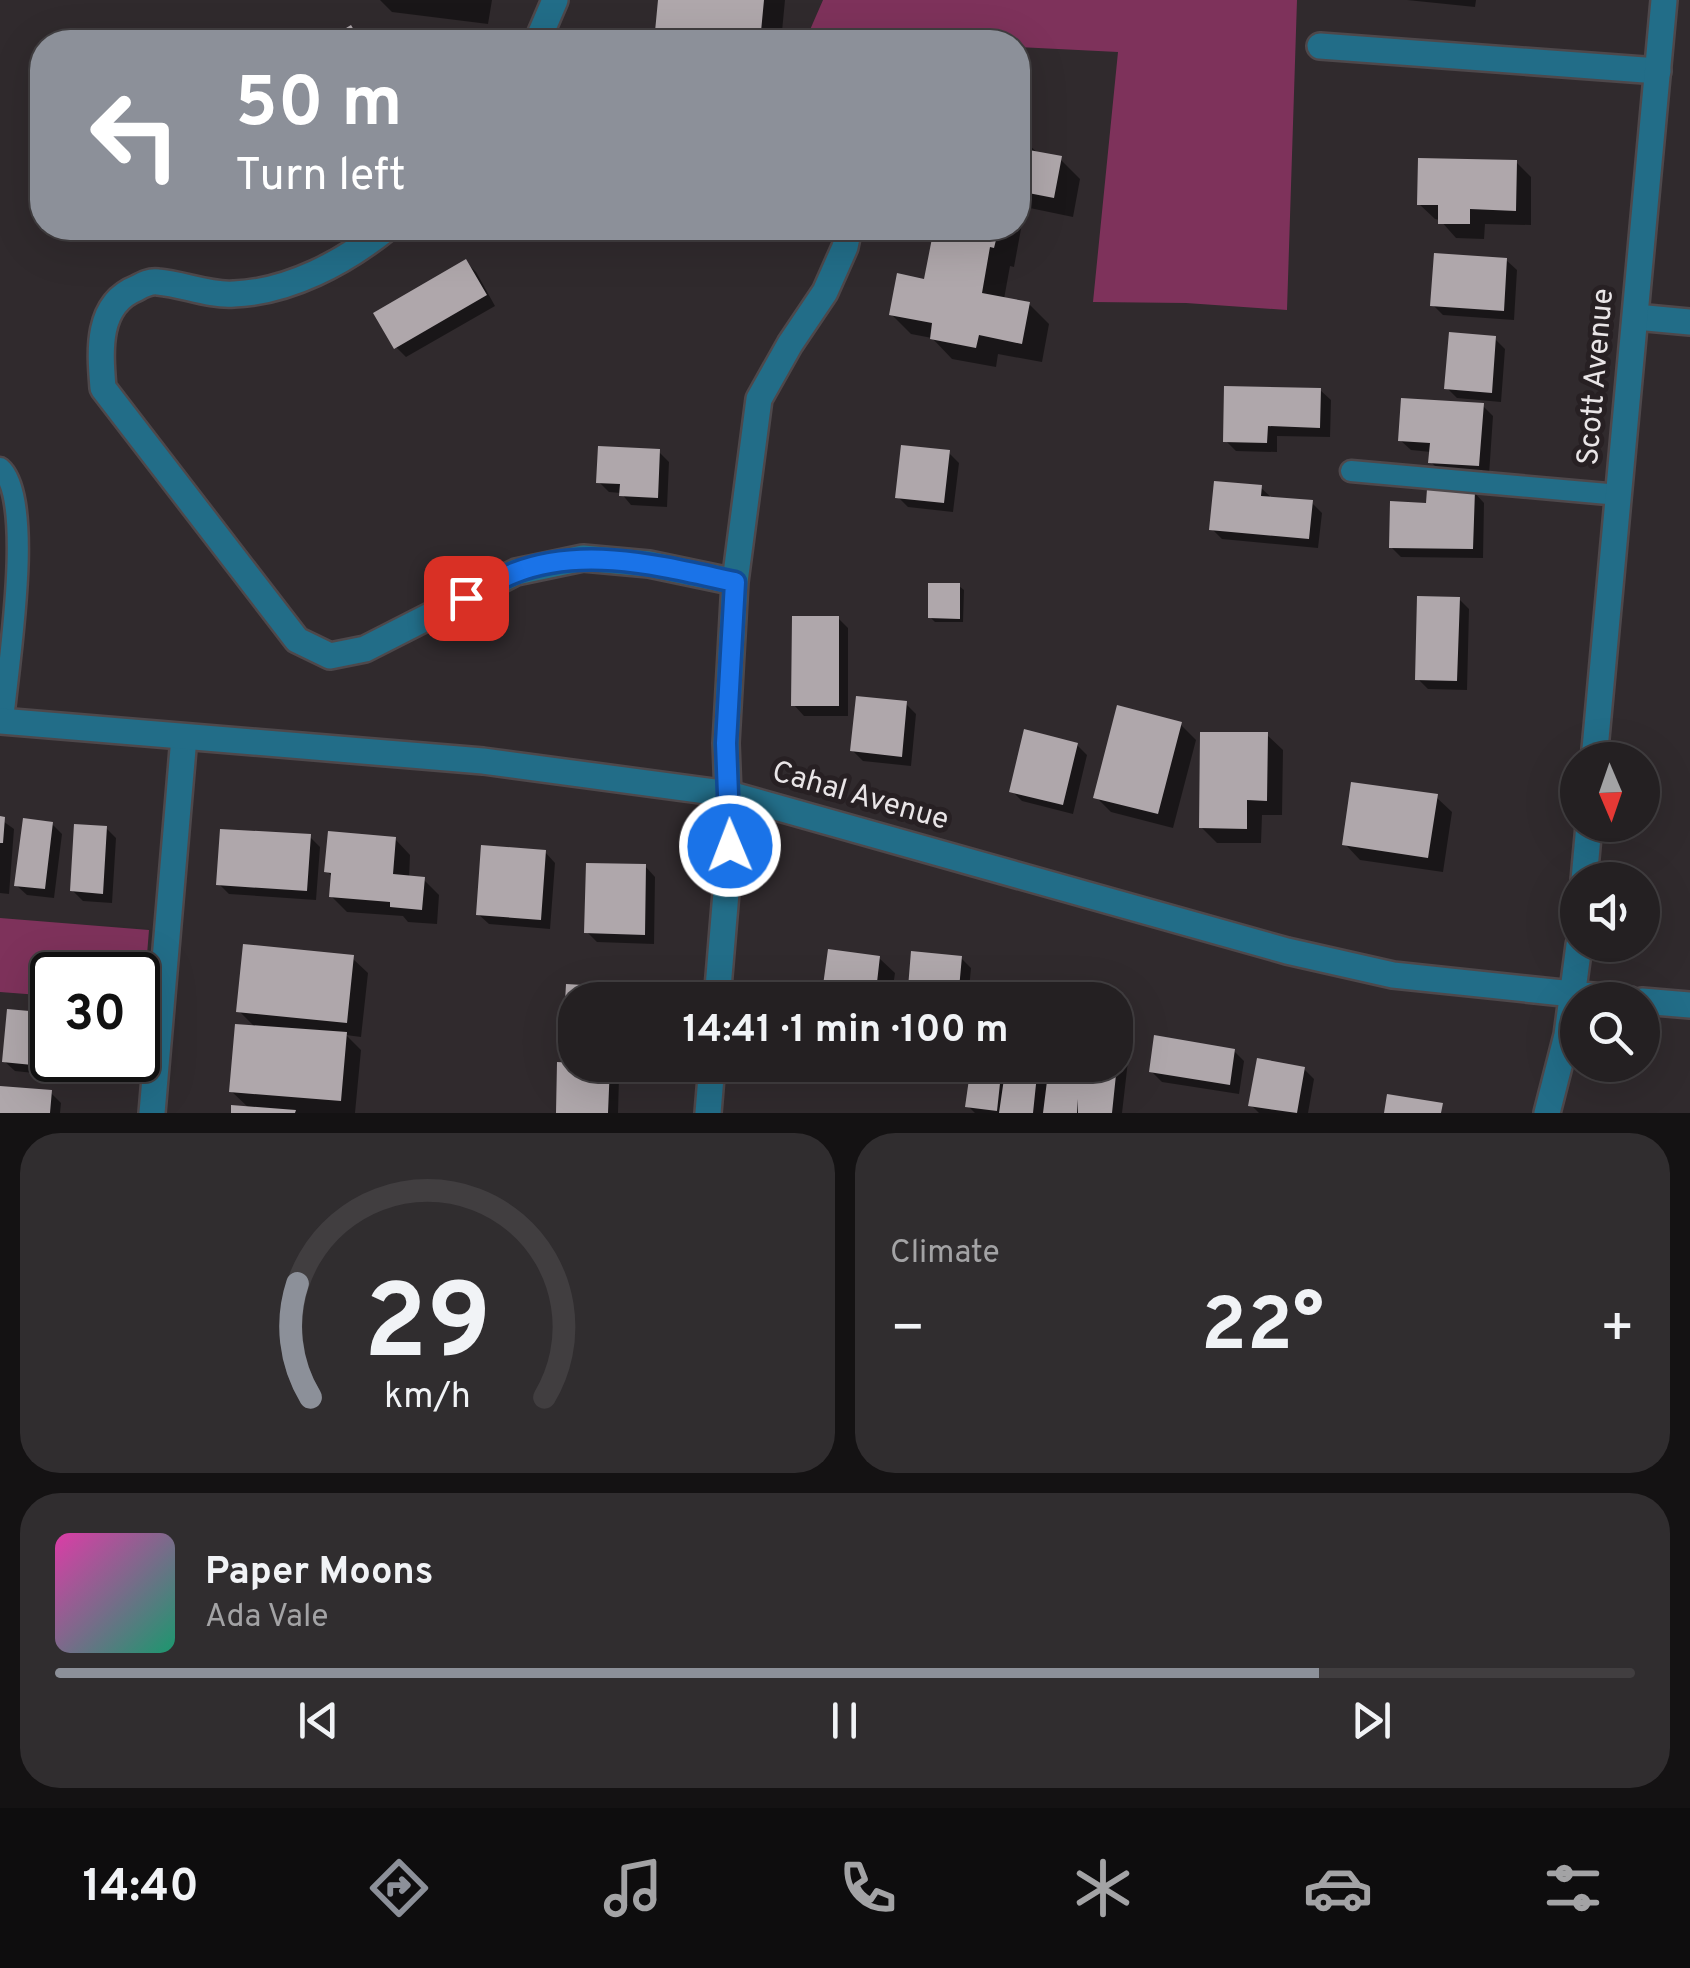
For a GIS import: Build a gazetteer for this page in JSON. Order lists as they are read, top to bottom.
{
  "streets": {
    "street": ["Scott Avenue", "Cahal Avenue"]
  },
  "north": "bottom",
  "page": {
    "turn": ["50 m", "Turn left"],
    "limit": "30",
    "trip": "14:41 · 1 min · 100 m",
    "tile": "Climate",
    "heat": ["−", "22°", "+"],
    "song": ["Paper Moons", "Ada Vale"],
    "tabs": "14:40",
    "gauge": ["29", "km/h"]
  }
}
